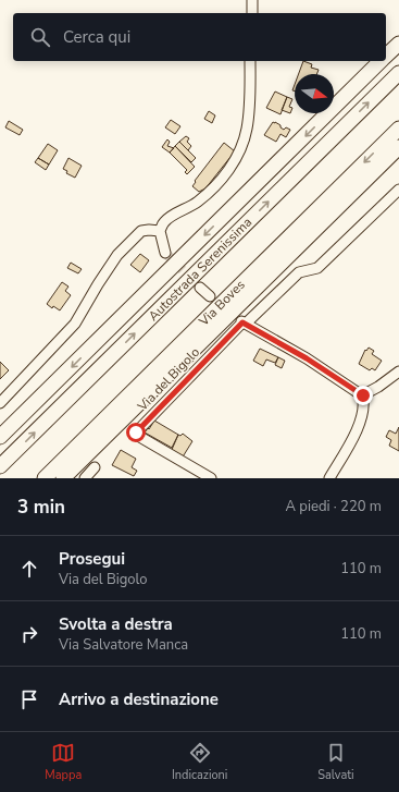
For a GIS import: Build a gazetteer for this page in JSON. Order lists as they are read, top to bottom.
{
  "streets": {
    "highway": ["Autostrada Serenissima", "Via Boves"],
    "street": ["Via del Bigolo"]
  },
  "north": "right",
  "page": {
    "search": "Cerca qui",
    "heading": ["3 min", "A piedi · 220 m"],
    "list": [
      ["Prosegui", "Via del Bigolo", "110 m"],
      ["Svolta a destra", "Via Salvatore Manca", "110 m"],
      "Arrivo a destinazione"
    ],
    "nav": ["Mappa", "Indicazioni", "Salvati"]
  }
}
